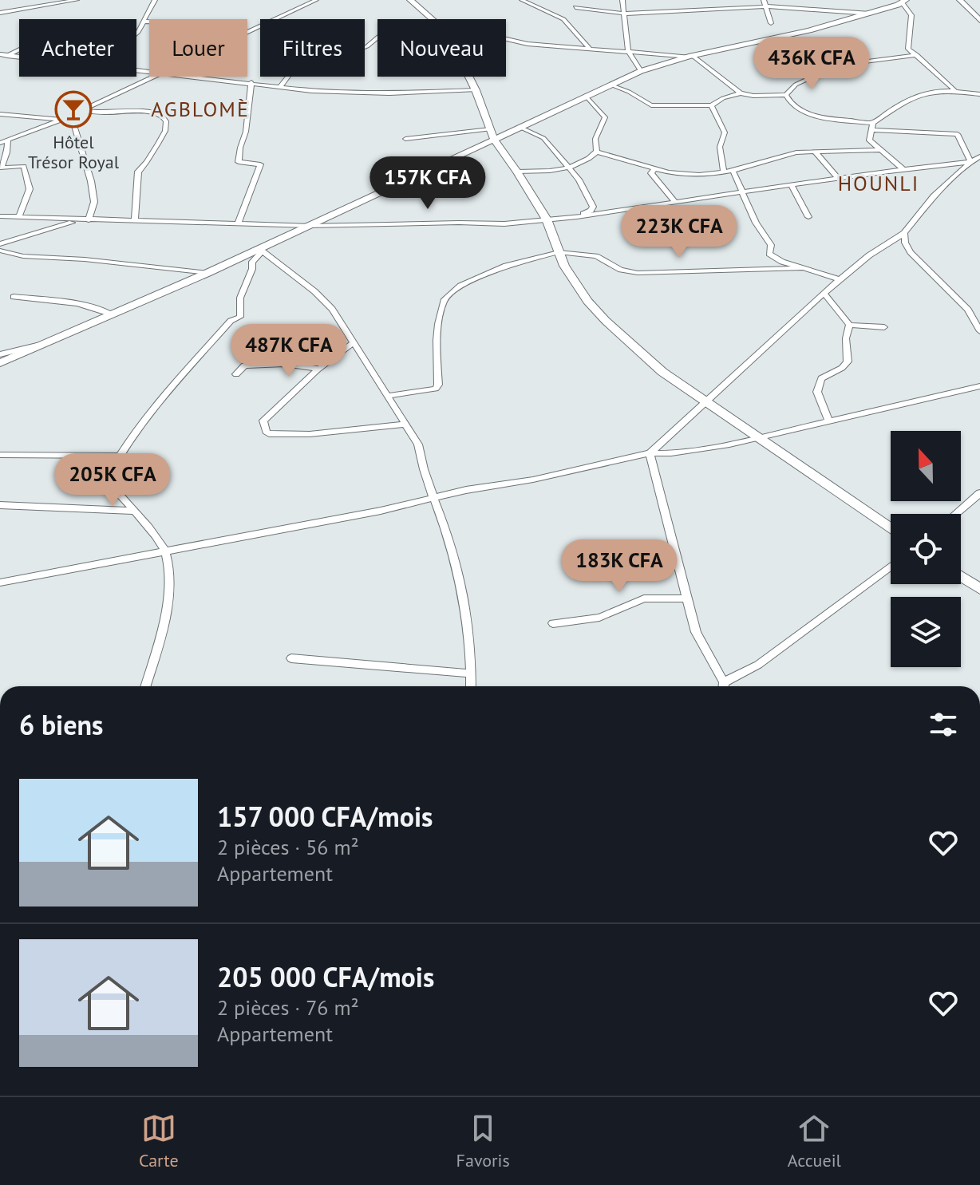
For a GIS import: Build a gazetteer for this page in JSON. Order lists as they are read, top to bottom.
{
  "districts": ["AGBLOMÈ", "HOUNLI"],
  "places": {
    "bar": ["Hôtel Trésor Royal"]
  },
  "north": "top",
  "page": {
    "chip": [
      "Acheter",
      "Louer",
      "Filtres",
      "Nouveau"
    ],
    "price": [
      "436K CFA",
      "157K CFA",
      "223K CFA",
      "487K CFA",
      "205K CFA",
      "183K CFA"
    ],
    "heading": "6 biens",
    "list": [
      {
        "name": "157 000 CFA/mois",
        "note": "2 pièces · 56 m² · Appartement"
      },
      {
        "name": "205 000 CFA/mois",
        "note": "2 pièces · 76 m² · Appartement"
      }
    ],
    "tabs": ["Carte", "Favoris", "Accueil"]
  }
}
